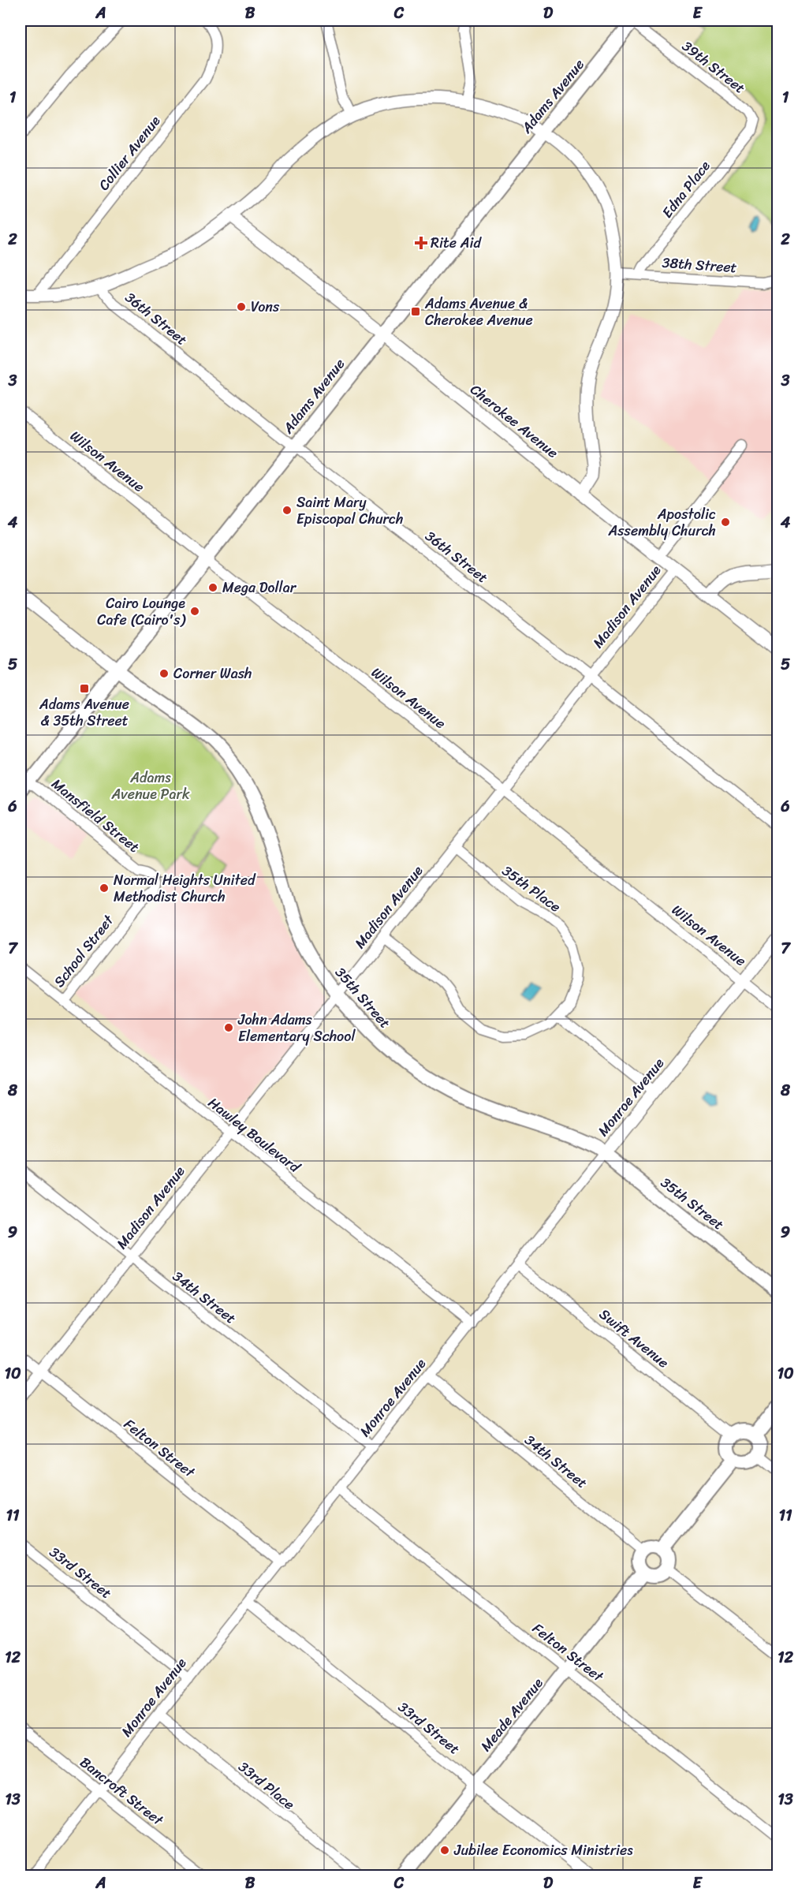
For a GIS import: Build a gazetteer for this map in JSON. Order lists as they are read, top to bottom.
{
  "streets": {
    "main road": ["Adams Avenue", "35th Street", "Meade Avenue"],
    "street": [
      "39th Street",
      "Collier Avenue",
      "Edna Place",
      "38th Street",
      "36th Street",
      "Cherokee Avenue",
      "Wilson Avenue",
      "Madison Avenue",
      "Mansfield Street",
      "35th Place",
      "School Street",
      "Monroe Avenue",
      "Hawley Boulevard",
      "34th Street",
      "Swift Avenue",
      "Felton Street",
      "33rd Street",
      "33rd Place",
      "Bancroft Street"
    ]
  },
  "crossings": [
    ["39th Street", "Adams Avenue"],
    ["39th Street", "Edna Place"],
    ["Adams Avenue", "36th Street"],
    ["Adams Avenue", "Cherokee Avenue"],
    ["Adams Avenue", "Wilson Avenue"],
    ["Adams Avenue", "Mansfield Street"],
    ["Adams Avenue", "35th Street"],
    ["Edna Place", "38th Street"],
    ["36th Street", "Madison Avenue"],
    ["Cherokee Avenue", "Madison Avenue"],
    ["Wilson Avenue", "Madison Avenue"],
    ["Wilson Avenue", "Monroe Avenue"],
    ["Madison Avenue", "35th Place"],
    ["Madison Avenue", "35th Street"],
    ["Madison Avenue", "Hawley Boulevard"],
    ["Madison Avenue", "34th Street"],
    ["Madison Avenue", "Felton Street"],
    ["Mansfield Street", "School Street"],
    ["School Street", "Hawley Boulevard"],
    ["35th Street", "Monroe Avenue"],
    ["Monroe Avenue", "Hawley Boulevard"],
    ["Monroe Avenue", "34th Street"],
    ["Monroe Avenue", "Swift Avenue"],
    ["Monroe Avenue", "Felton Street"],
    ["Monroe Avenue", "33rd Street"],
    ["Monroe Avenue", "33rd Place"],
    ["Monroe Avenue", "Bancroft Street"],
    ["34th Street", "Meade Avenue"],
    ["Felton Street", "Meade Avenue"],
    ["33rd Street", "Meade Avenue"]
  ],
  "parks": ["Adams Avenue Park"],
  "places": {
    "health": ["Rite Aid"],
    "other": [
      "Vons",
      "Saint Mary Episcopal Church",
      "Apostolic Assembly Church",
      "Mega Dollar",
      "Cairo Lounge Cafe (Cairo's)",
      "Corner Wash",
      "Normal Heights United Methodist Church",
      "John Adams Elementary School",
      "Jubilee Economics Ministries"
    ],
    "transit": ["Adams Avenue & Cherokee Avenue", "Adams Avenue & 35th Street"]
  },
  "grid": {
    "columns": [
      "A",
      "B",
      "C",
      "D",
      "E"
    ],
    "rows": [
      "1",
      "2",
      "3",
      "4",
      "5",
      "6",
      "7",
      "8",
      "9",
      "10",
      "11",
      "12",
      "13"
    ]
  }
}
